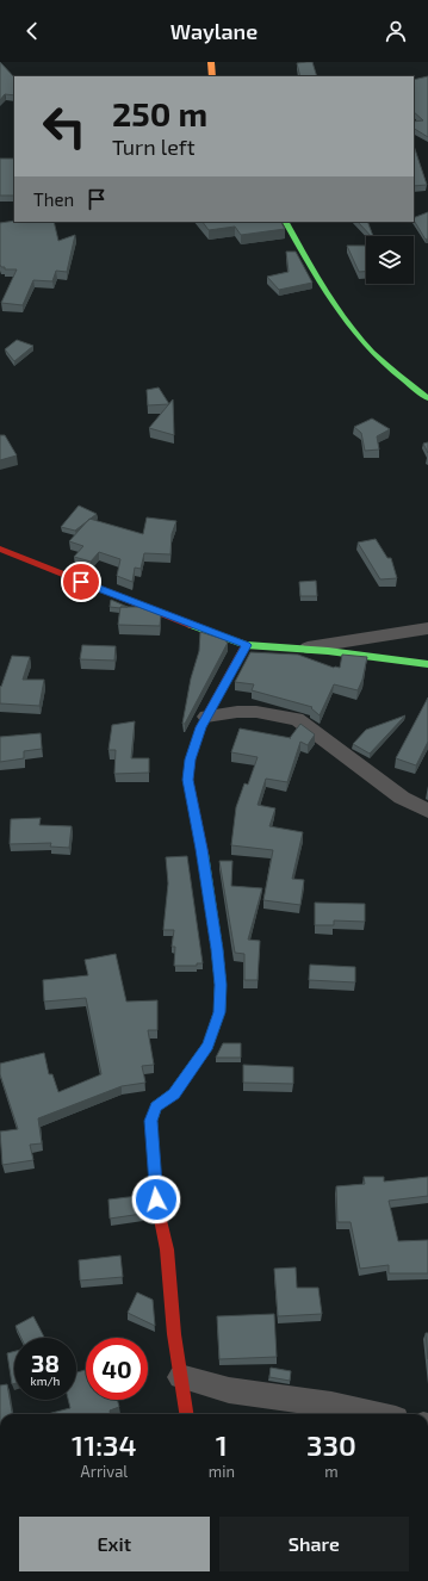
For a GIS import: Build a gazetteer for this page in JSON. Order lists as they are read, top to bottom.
{
  "page": {
    "header": "Waylane",
    "turn": ["250 m", "Turn left"],
    "then": "Then",
    "speed": "38 km/h",
    "limit": "40",
    "eta": [
      "11:34",
      "Arrival",
      "1",
      "min",
      "330",
      "m"
    ],
    "buttons": ["Exit", "Share"]
  }
}
